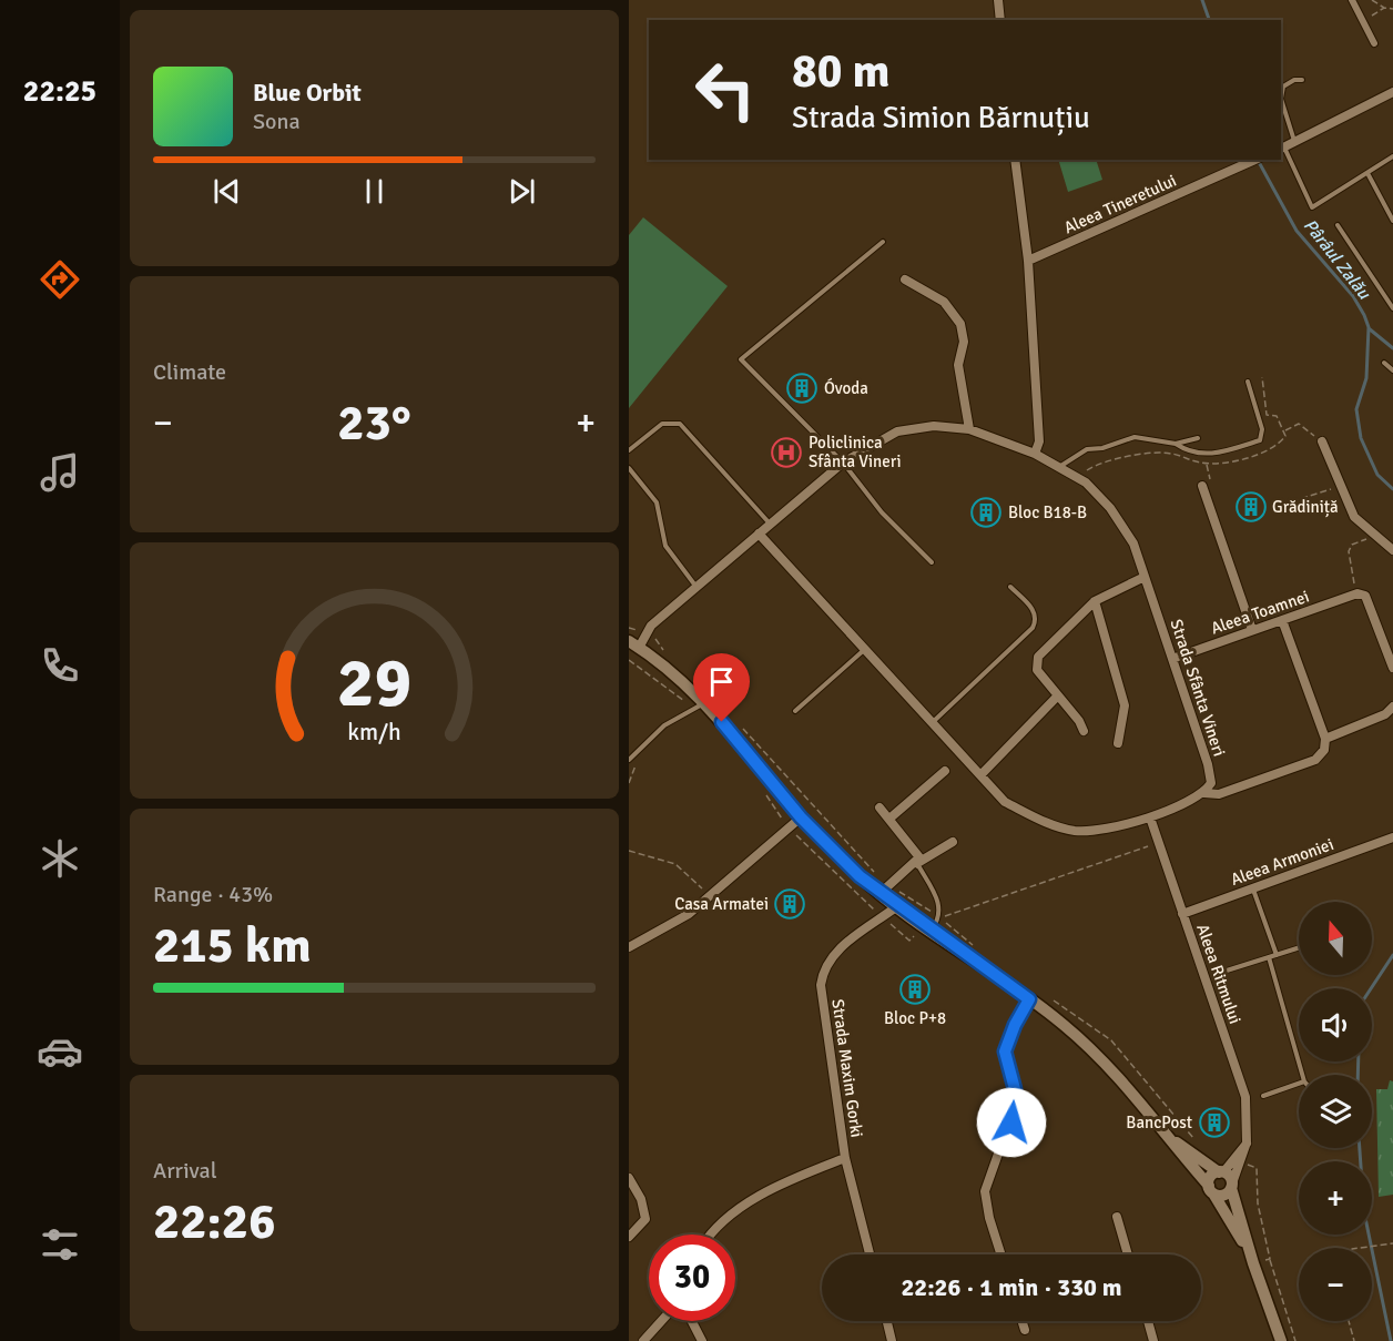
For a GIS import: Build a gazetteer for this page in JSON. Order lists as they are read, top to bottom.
{
  "streets": {
    "street": [
      "Aleea Tineretului",
      "Aleea Toamnei",
      "Strada Sfânta Vineri",
      "Aleea Armoniei",
      "Aleea Ritmului",
      "Strada Maxim Gorki"
    ]
  },
  "crossings": [
    ["Aleea Toamnei", "Strada Sfânta Vineri"],
    ["Aleea Armoniei", "Aleea Ritmului"]
  ],
  "water": ["Pârâul Zalău"],
  "places": {
    "building": [
      "Óvoda",
      "Grădiniță",
      "Bloc B18-B",
      "Casa Armatei",
      "Bloc P+8",
      "BancPost"
    ],
    "hospital": ["Policlinica Sfânta Vineri"]
  },
  "north": "top",
  "page": {
    "tabs": "22:25",
    "turn": ["80 m", "Strada Simion Bărnuțiu"],
    "song": ["Blue Orbit", "Sona"],
    "tile": [
      "Climate",
      ["Range · 43%", "215 km"],
      ["Arrival", "22:26"]
    ],
    "heat": ["−", "23°", "+"],
    "map_buttons": ["+", "−"],
    "limit": "30",
    "trip": "22:26 · 1 min · 330 m",
    "gauge": ["29", "km/h"]
  }
}
